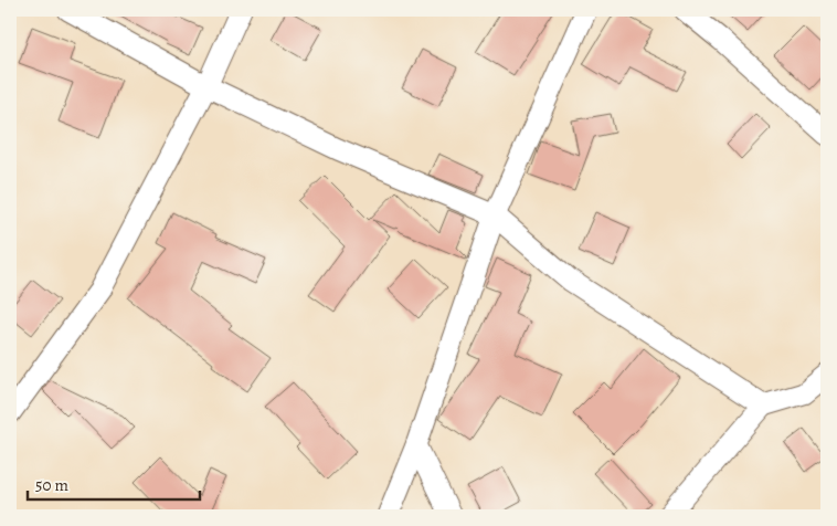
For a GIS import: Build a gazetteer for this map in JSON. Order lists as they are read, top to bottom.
{
  "scale_bar": "50 m"
}
